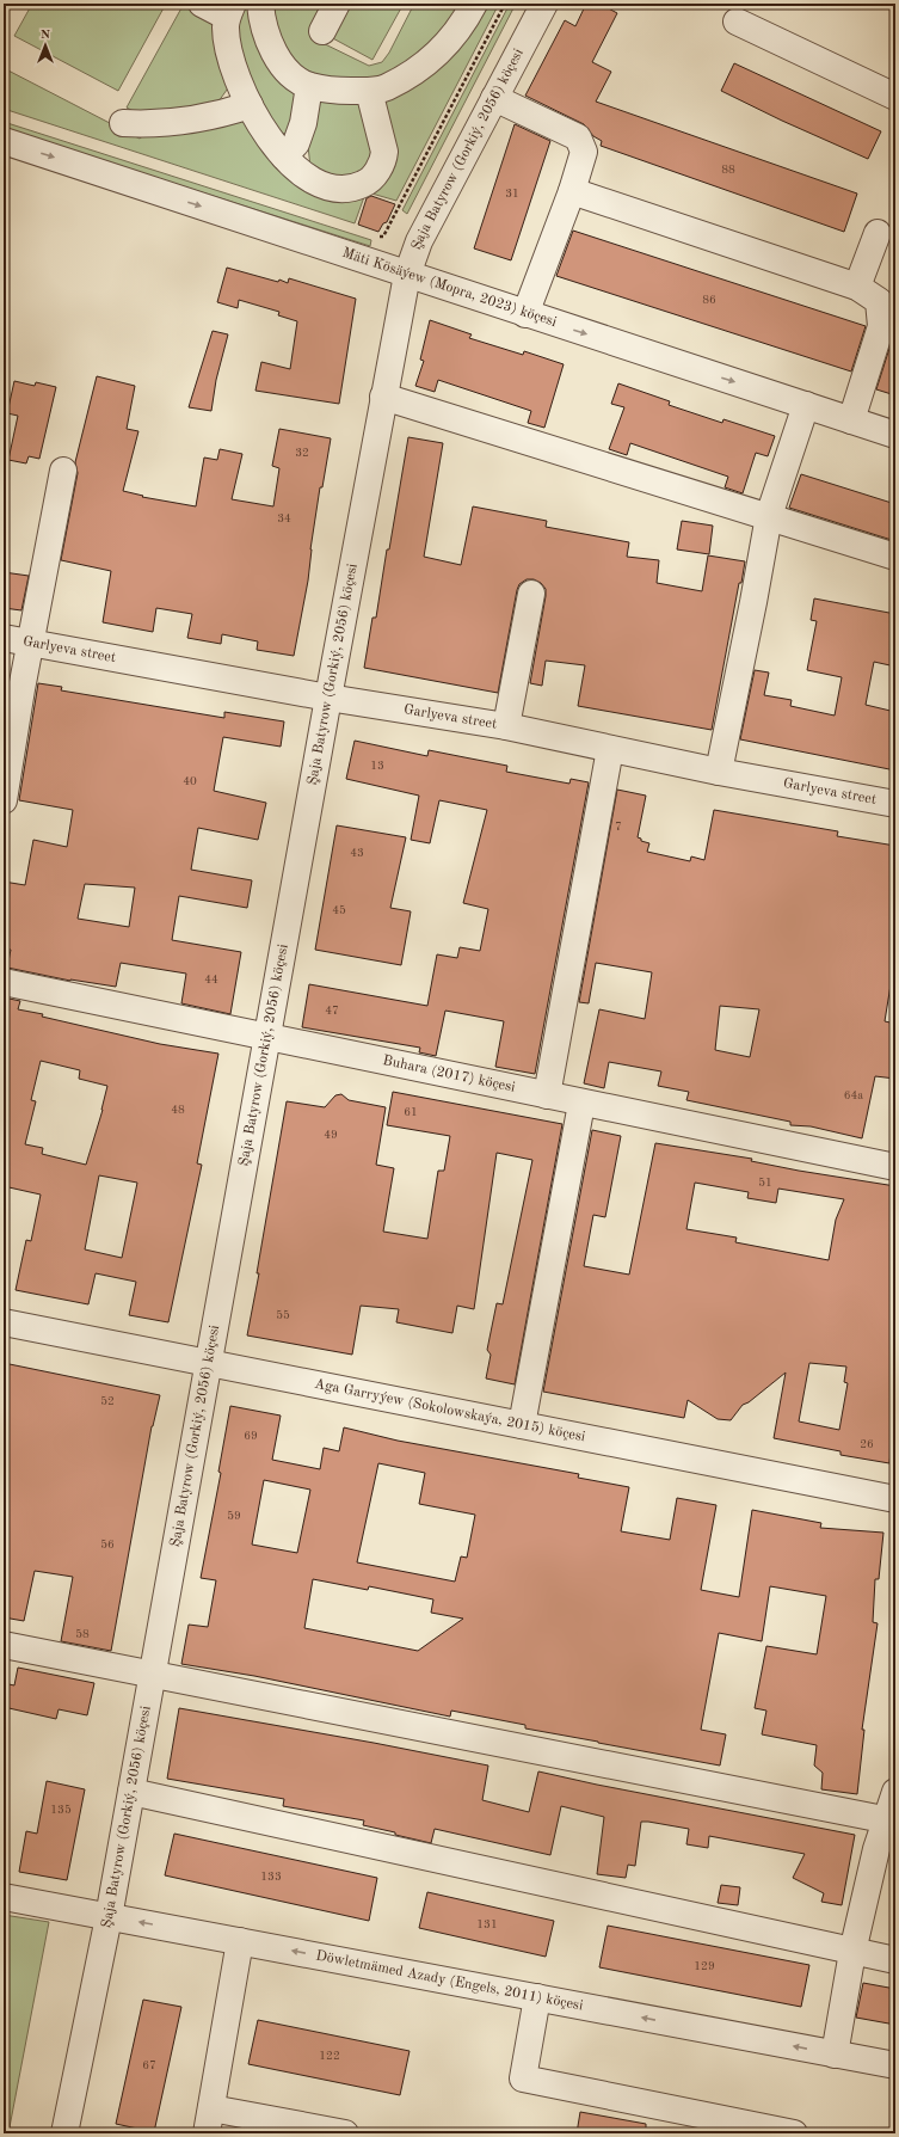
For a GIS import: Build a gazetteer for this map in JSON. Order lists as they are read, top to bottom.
{
  "streets": {
    "street": [
      "Şaja Batyrow (Gorkiý, 2056) köçesi",
      "Mäti Kösäýew (Mopra, 2023) köçesi",
      "Garlyeva street",
      "Buhara (2017) köçesi",
      "Aga Garryýew (Sokolowskaýa, 2015) köçesi",
      "Döwletmämed Azady (Engels, 2011) köçesi"
    ]
  },
  "crossings": [
    ["Şaja Batyrow (Gorkiý, 2056) köçesi", "Mäti Kösäýew (Mopra, 2023) köçesi"],
    ["Şaja Batyrow (Gorkiý, 2056) köçesi", "Garlyeva street"],
    ["Şaja Batyrow (Gorkiý, 2056) köçesi", "Buhara (2017) köçesi"],
    ["Şaja Batyrow (Gorkiý, 2056) köçesi", "Aga Garryýew (Sokolowskaýa, 2015) köçesi"],
    ["Şaja Batyrow (Gorkiý, 2056) köçesi", "Döwletmämed Azady (Engels, 2011) köçesi"]
  ],
  "house_numbers": [
    "88",
    "31",
    "86",
    "32",
    "34",
    "13",
    "40",
    "7",
    "43",
    "45",
    "44",
    "47",
    "64a",
    "48",
    "61",
    "49",
    "51",
    "55",
    "52",
    "69",
    "26",
    "59",
    "56",
    "58",
    "135",
    "133",
    "131",
    "129",
    "122",
    "67"
  ],
  "north": "top"
}
